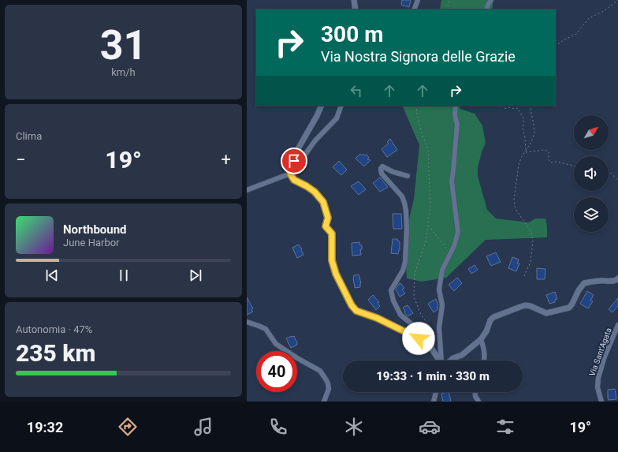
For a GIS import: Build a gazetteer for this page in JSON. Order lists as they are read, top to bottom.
{
  "streets": {
    "street": ["Via Sant'Agata"]
  },
  "north": "top right",
  "page": {
    "tile": [
      ["31", "km/h"],
      "Clima",
      ["Autonomia · 47%", "235 km"]
    ],
    "turn": ["300 m", "Via Nostra Signora delle Grazie"],
    "heat": ["−", "19°", "+"],
    "song": ["Northbound", "June Harbor"],
    "limit": "40",
    "trip": "19:33 · 1 min · 330 m",
    "tabs": ["19:32", "19°"]
  }
}
